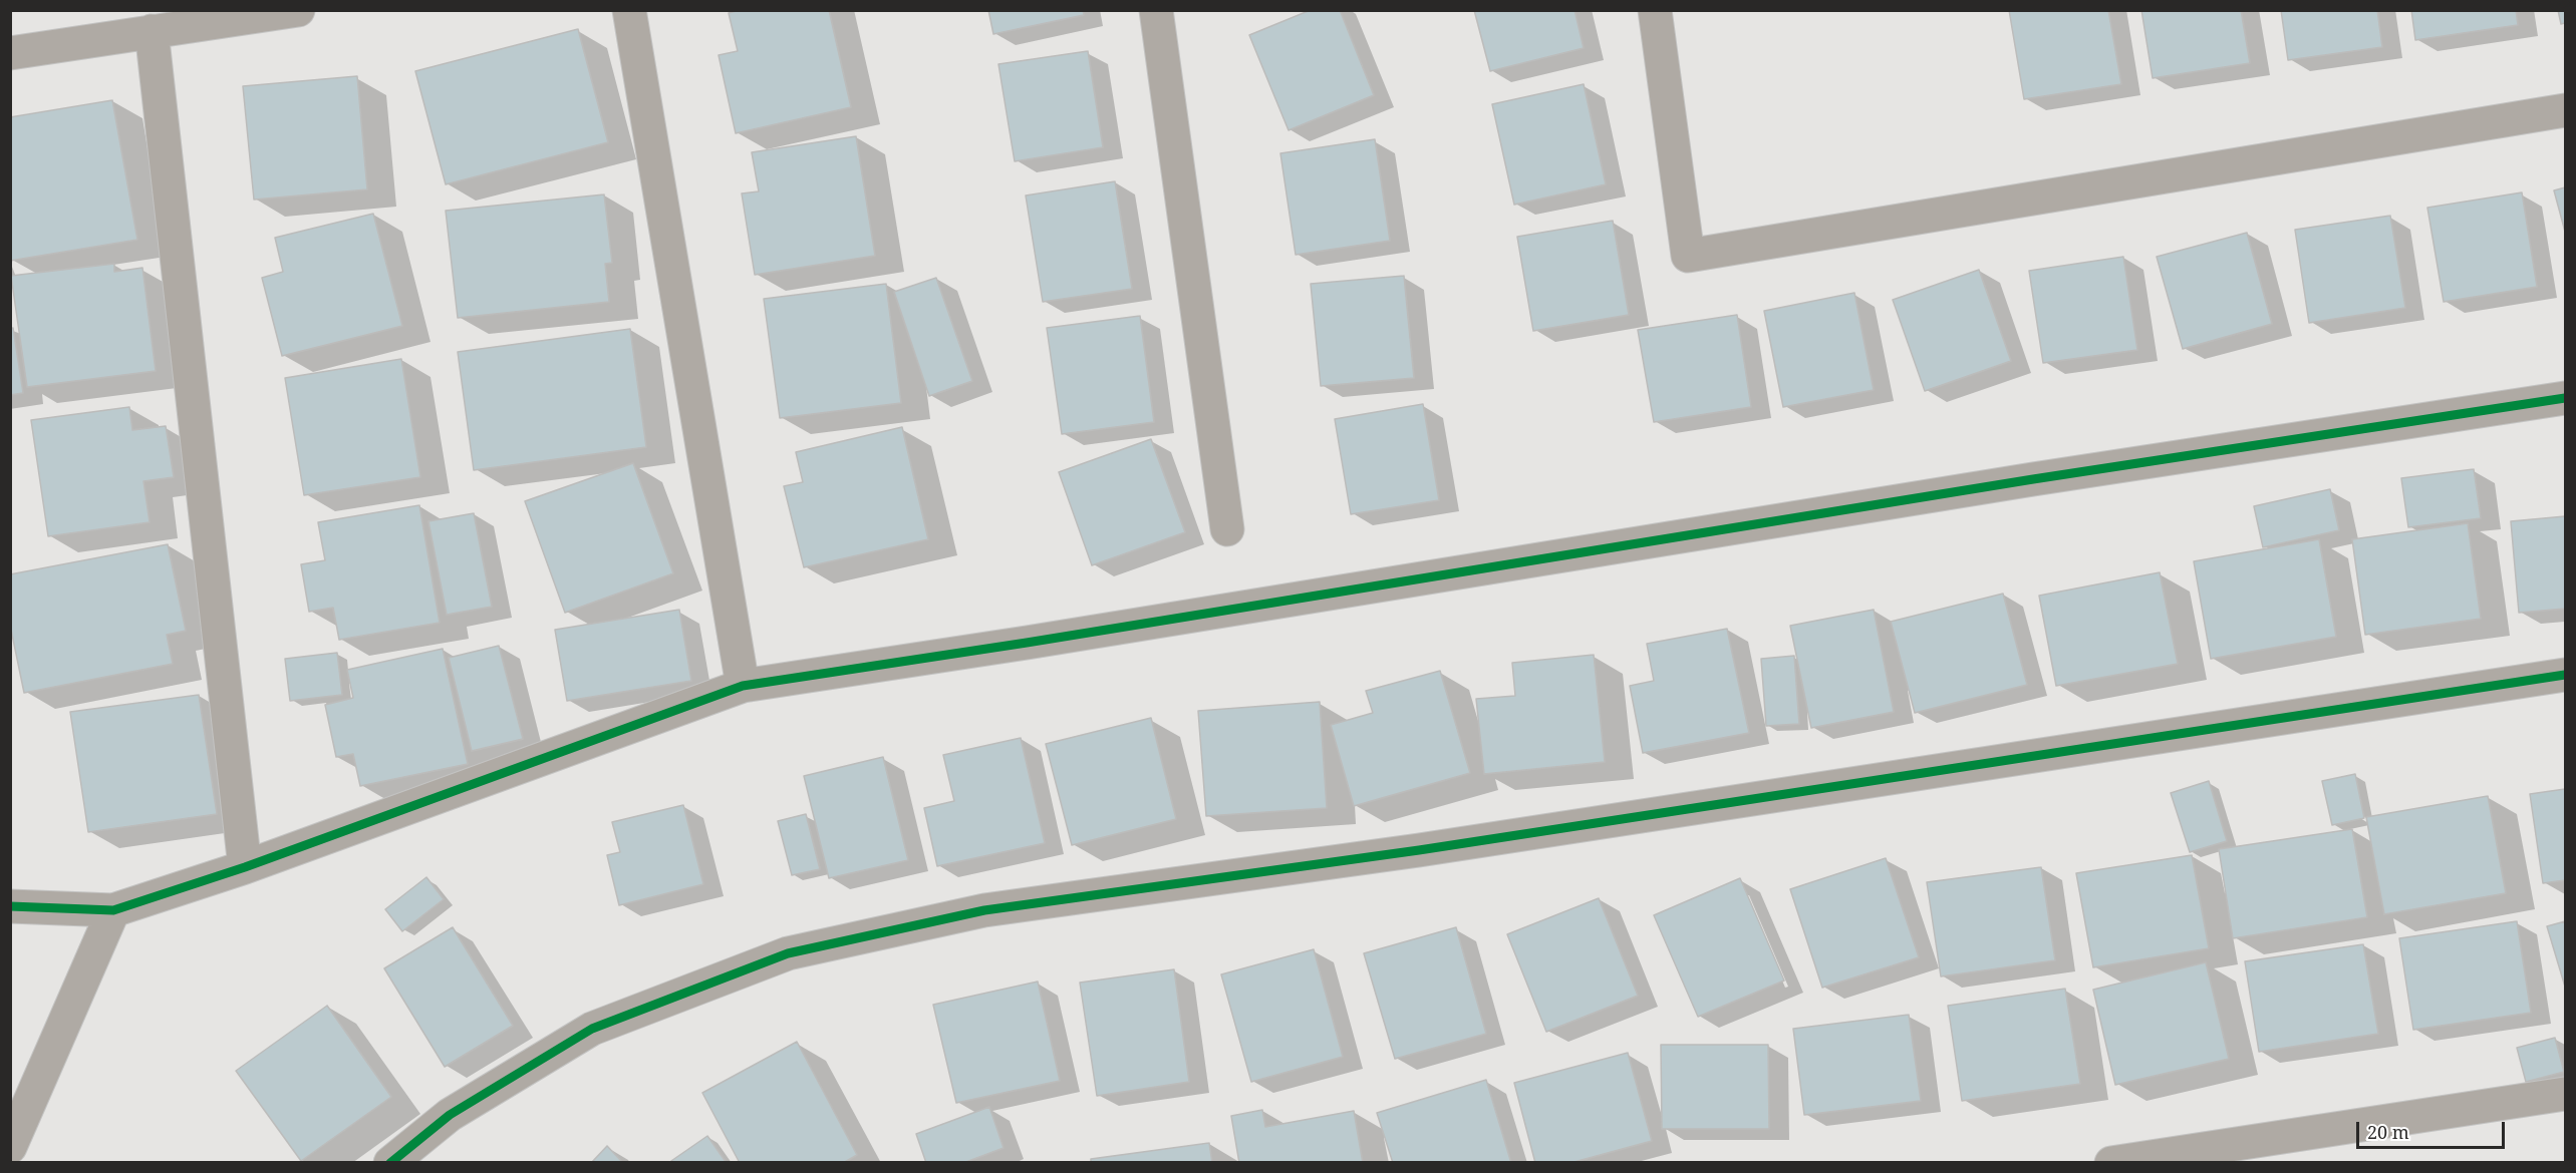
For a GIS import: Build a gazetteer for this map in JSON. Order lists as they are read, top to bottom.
{
  "scale_bar": "20 m"
}
